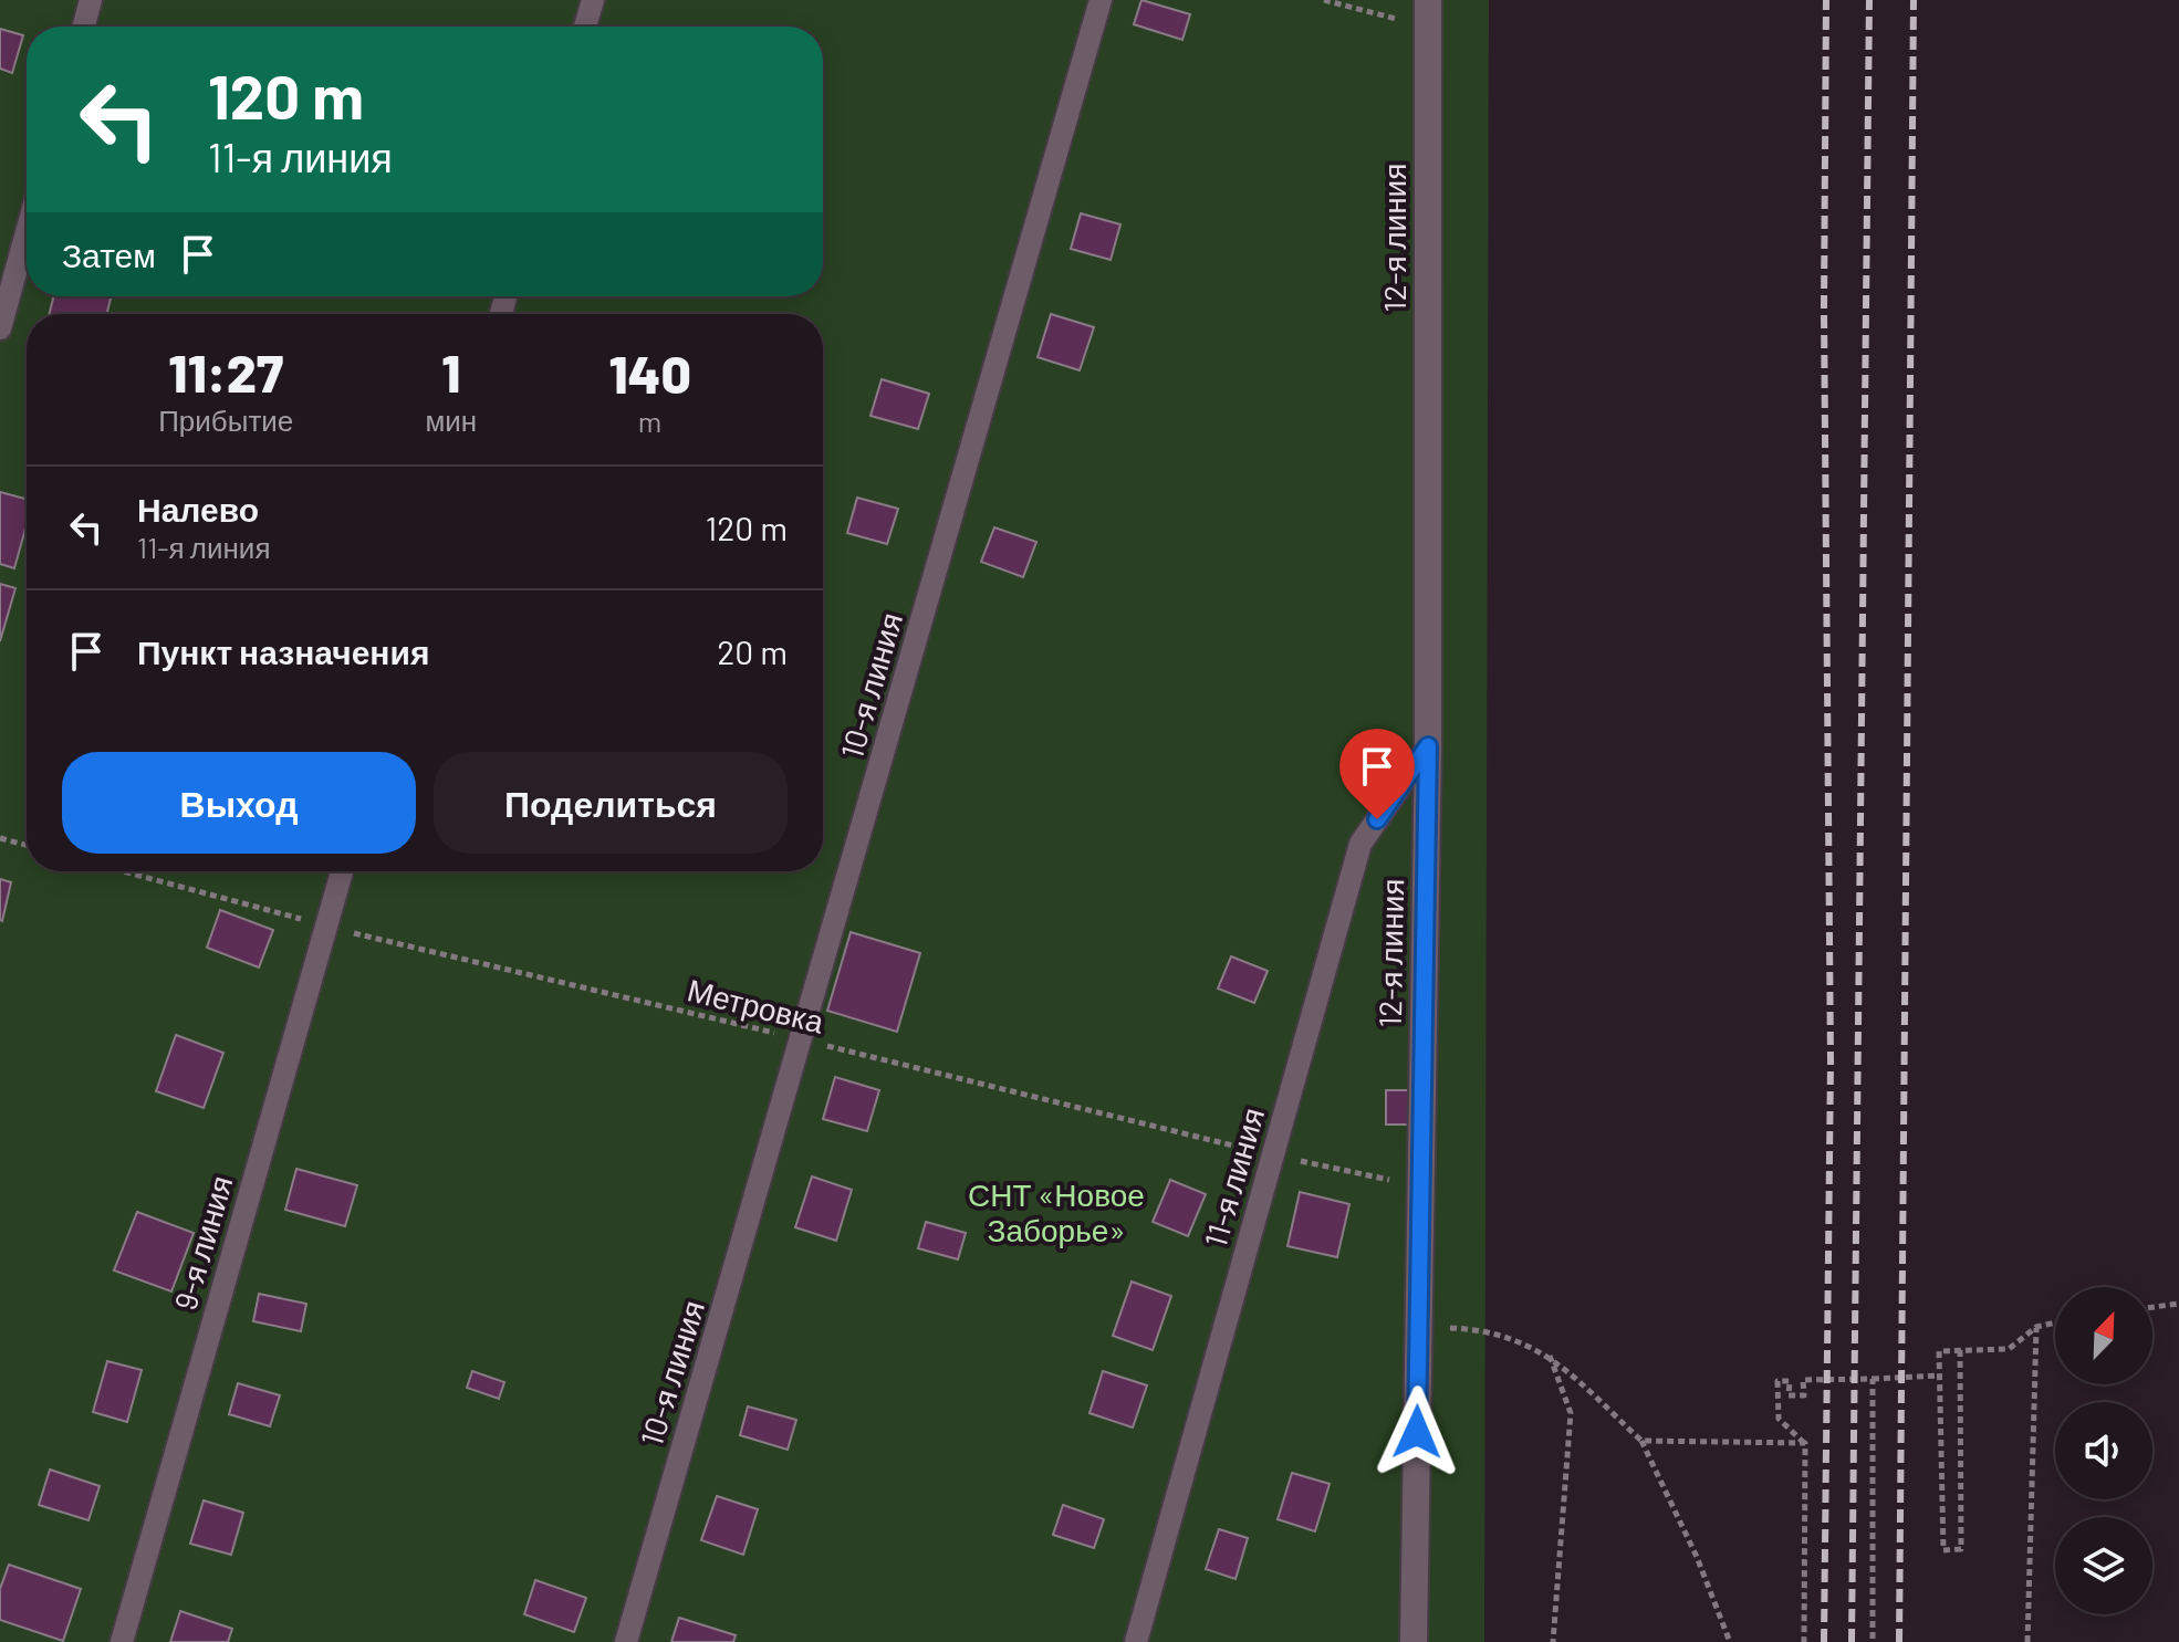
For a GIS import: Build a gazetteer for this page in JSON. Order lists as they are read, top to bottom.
{
  "streets": {
    "street": ["12-я линия"],
    "lane": ["10-я линия", "11-я линия", "9-я линия"],
    "path": ["Метровка"]
  },
  "crossings": [
    ["12-я линия", "Метровка"],
    ["12-я линия", "11-я линия"],
    ["10-я линия", "Метровка"],
    ["Метровка", "11-я линия"],
    ["Метровка", "9-я линия"]
  ],
  "parks": ["СНТ «Новое Заборье»"],
  "north": "top right",
  "page": {
    "turn": ["120 m", "11-я линия"],
    "then": "Затем",
    "eta": [
      "11:27",
      "Прибытие",
      "1",
      "мин",
      "140",
      "m"
    ],
    "list": [
      {
        "name": "Налево",
        "note": "11-я линия",
        "value": "120 m"
      },
      {
        "name": "Пункт назначения",
        "value": "20 m"
      }
    ],
    "buttons": ["Выход", "Поделиться"]
  }
}
